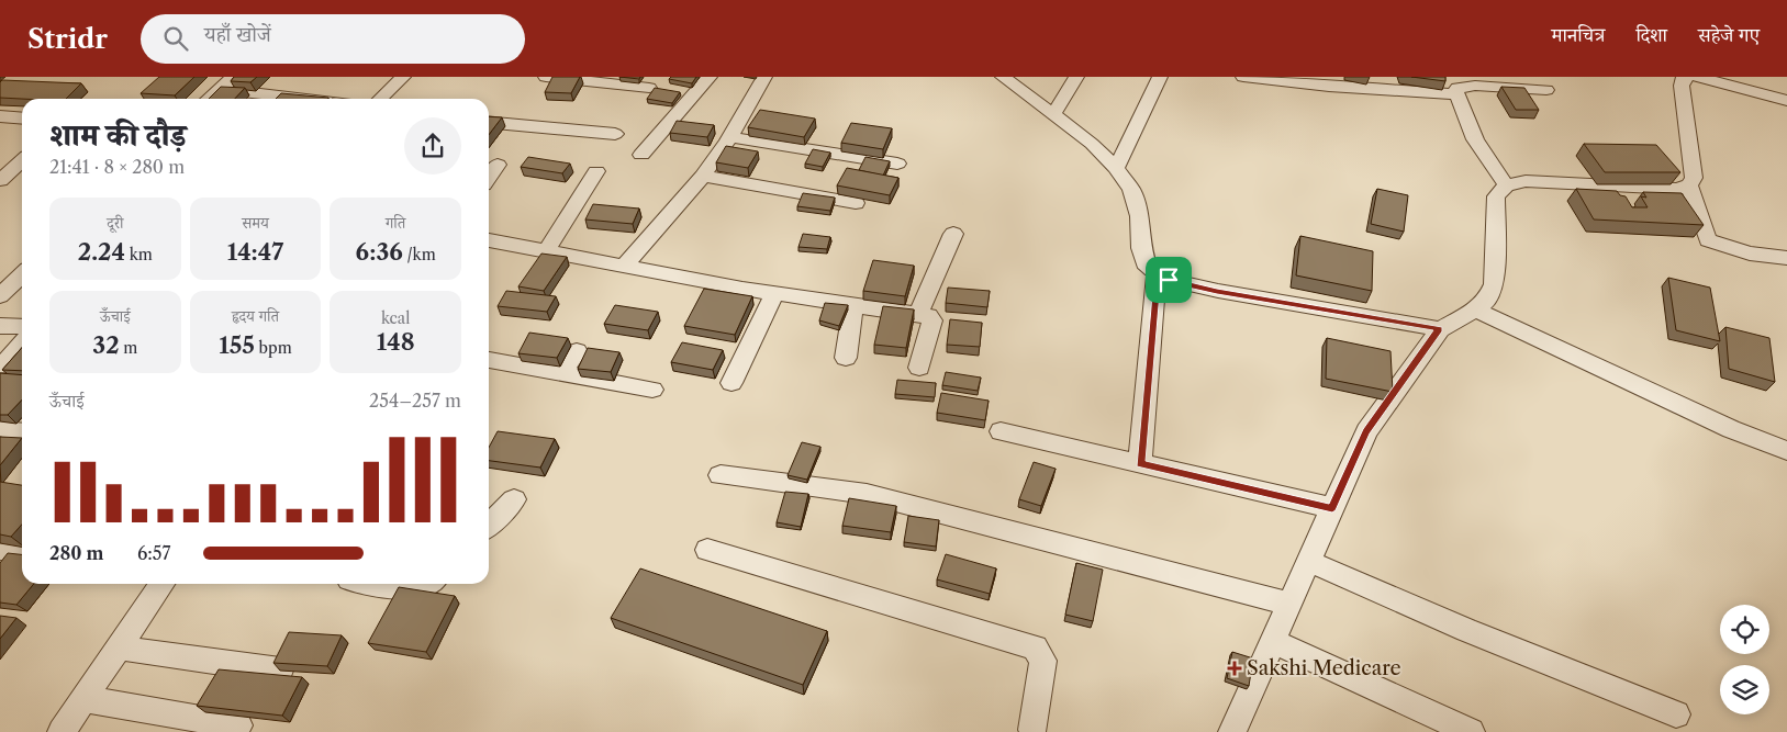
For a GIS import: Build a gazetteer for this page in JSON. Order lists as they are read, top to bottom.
{
  "places": {
    "health": ["Sakshi Medicare"]
  },
  "page": {
    "header": "Stridr",
    "search": "यहाँ खोजें",
    "nav": ["मानचित्र", "दिशा", "सहेजे गए"],
    "heading": ["शाम की दौड़", "21:41 · 8 × 280 m"],
    "stats": [
      ["दूरी", "2.24 km"],
      ["समय", "14:47"],
      ["गति", "6:36 /km"],
      ["ऊँचाई", "32 m"],
      ["हृदय गति", "155 bpm"],
      ["kcal", "148"]
    ],
    "chart": ["ऊँचाई", "254–257 m"],
    "list": [
      {
        "name": "280 m",
        "note": "6:57"
      }
    ]
  }
}
